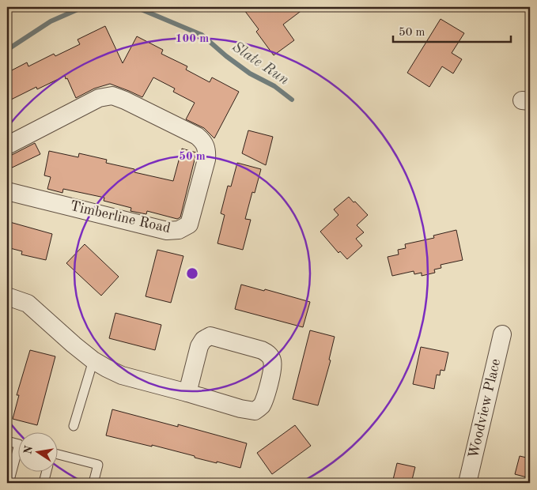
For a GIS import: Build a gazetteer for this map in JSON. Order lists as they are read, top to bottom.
{
  "streets": {
    "street": ["Timberline Road", "Woodview Place"]
  },
  "water": ["Slate Run"],
  "scale_bar": "50 m",
  "north": "left",
  "rings": ["100 m", "50 m"]
}
